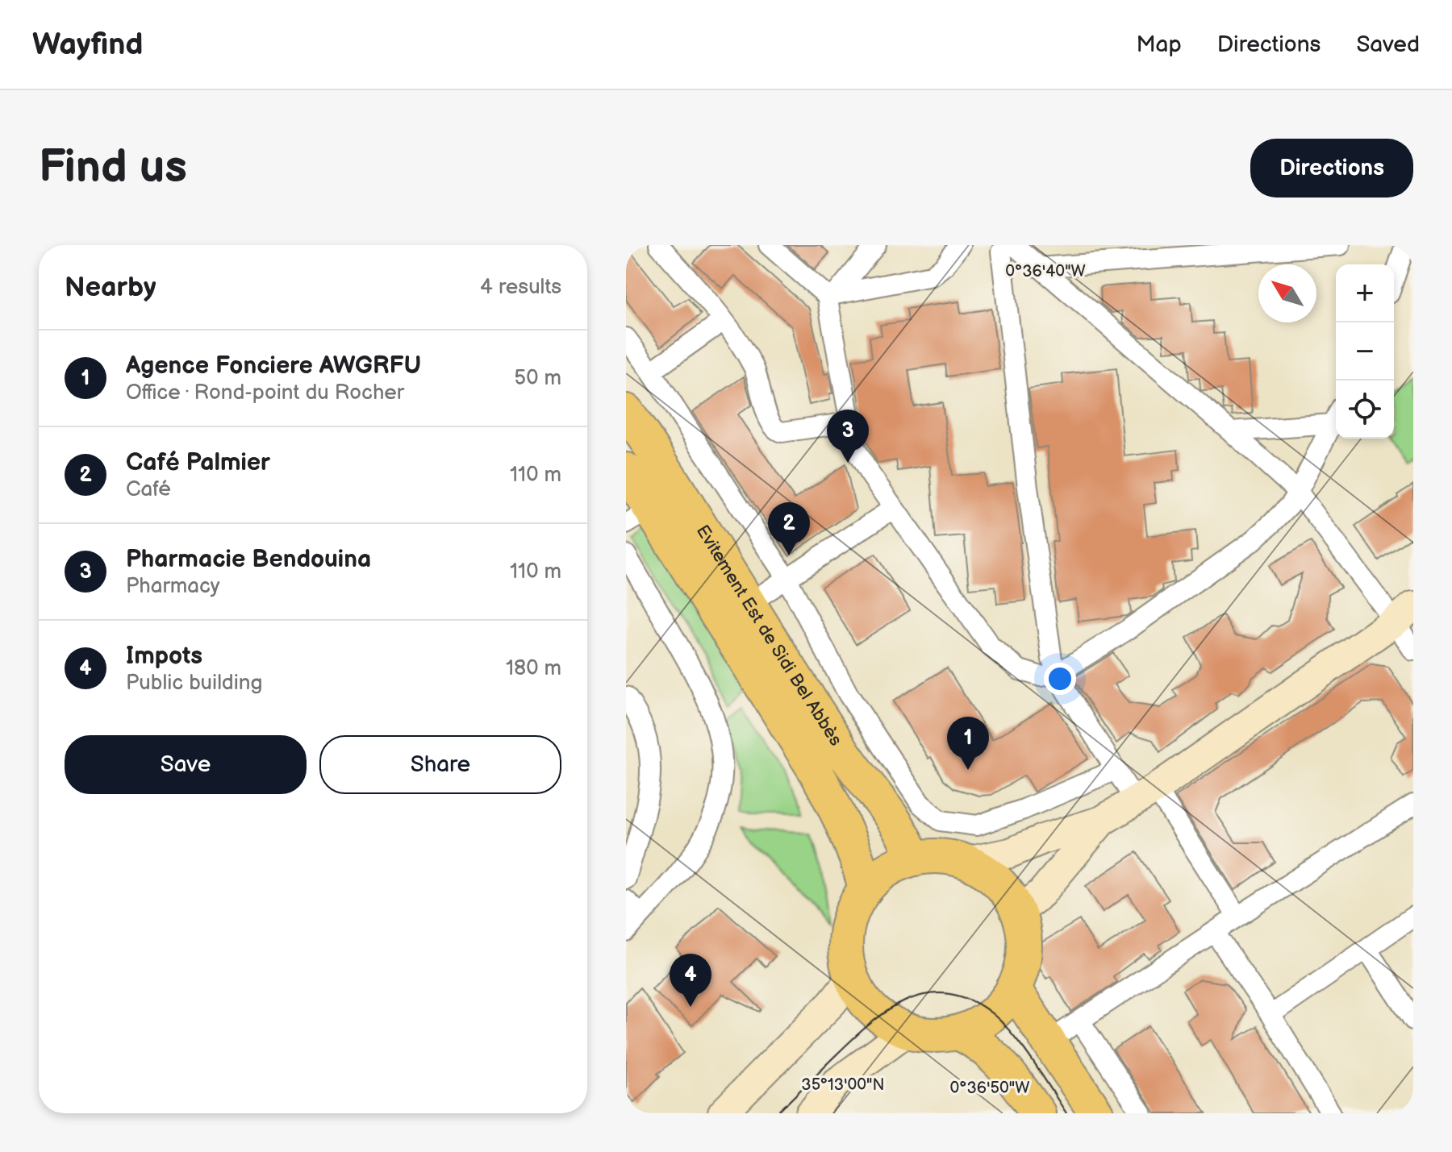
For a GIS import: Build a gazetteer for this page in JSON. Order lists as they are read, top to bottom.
{
  "streets": {
    "highway": ["Evitement Est de Sidi Bel Abbès"]
  },
  "north": "top left",
  "page": {
    "header": "Wayfind",
    "nav": ["Map", "Directions", "Saved"],
    "buttons": [
      "Directions",
      ["Save", "Share"]
    ],
    "title": "Find us",
    "heading": ["Nearby", "4 results"],
    "map_buttons": ["+", "−"],
    "list": [
      {
        "mark": "1",
        "name": "Agence Fonciere AWGRFU",
        "note": "Office · Rond-point du Rocher",
        "value": "50 m"
      },
      {
        "mark": "2",
        "name": "Café Palmier",
        "note": "Café",
        "value": "110 m"
      },
      {
        "mark": "3",
        "name": "Pharmacie Bendouina",
        "note": "Pharmacy",
        "value": "110 m"
      },
      {
        "mark": "4",
        "name": "Impots",
        "note": "Public building",
        "value": "180 m"
      }
    ],
    "pins": [
      "3",
      "2",
      "1",
      "4"
    ]
  },
  "coordinates": ["0°36'40\"W", "35°13'00\"N", "0°36'50\"W"]
}
